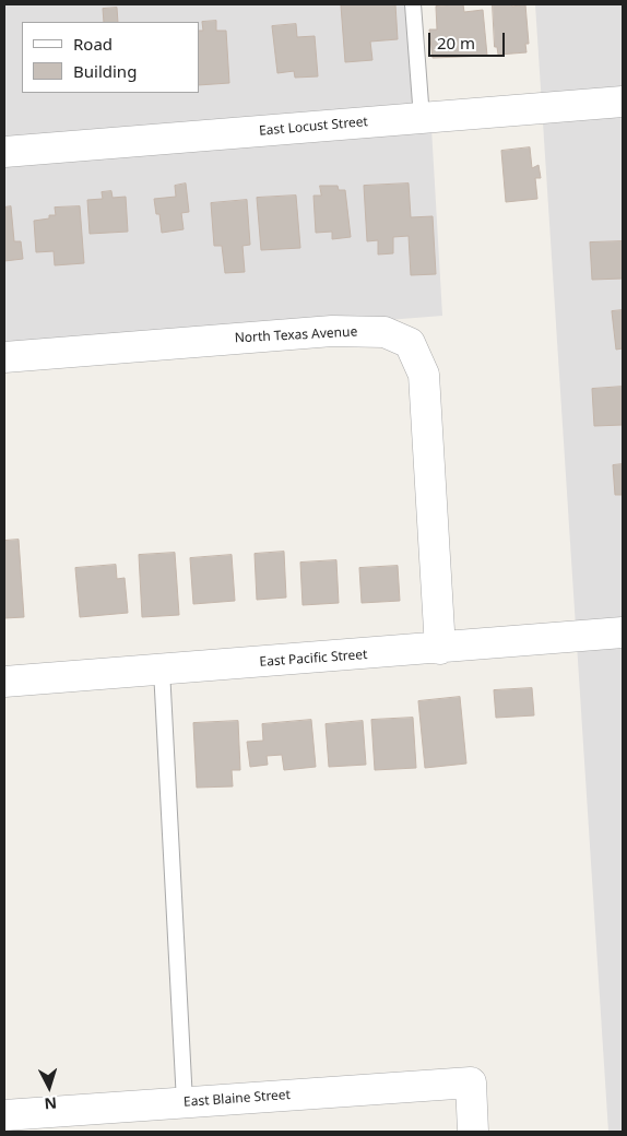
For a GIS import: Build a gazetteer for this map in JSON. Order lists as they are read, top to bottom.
{
  "streets": {
    "street": [
      "East Locust Street",
      "North Texas Avenue",
      "East Pacific Street",
      "East Blaine Street"
    ]
  },
  "crossings": [
    ["North Texas Avenue", "East Pacific Street"]
  ],
  "legend": ["Road", "Building"],
  "scale_bar": "20 m",
  "north": "bottom"
}
